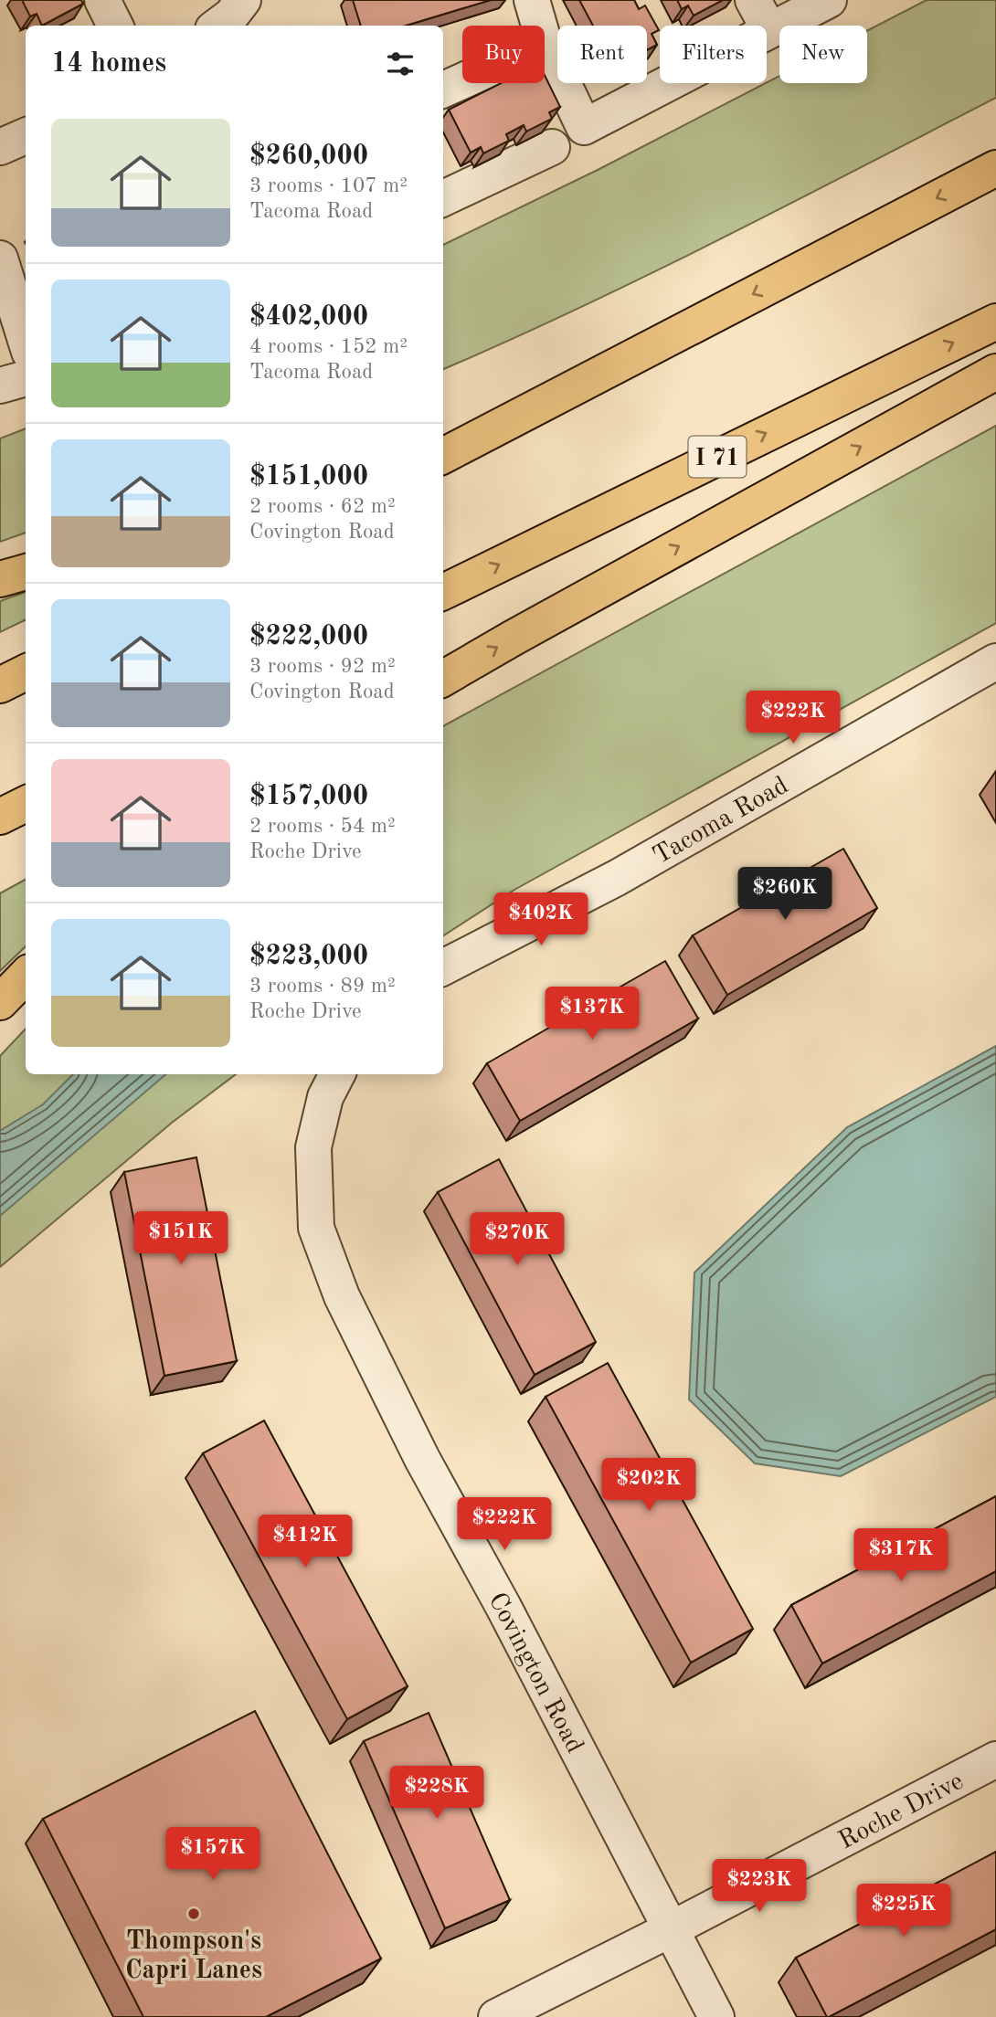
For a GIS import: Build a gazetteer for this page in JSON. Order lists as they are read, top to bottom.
{
  "streets": {
    "highway": ["I 71"],
    "street": ["Tacoma Road", "Covington Road", "Roche Drive"]
  },
  "crossings": [
    ["Covington Road", "Roche Drive"]
  ],
  "places": ["Thompson's Capri Lanes"],
  "page": {
    "chip": [
      "Buy",
      "Rent",
      "Filters",
      "New"
    ],
    "heading": "14 homes",
    "list": [
      {
        "name": "$260,000",
        "note": "3 rooms · 107 m² · Tacoma Road"
      },
      {
        "name": "$402,000",
        "note": "4 rooms · 152 m² · Tacoma Road"
      },
      {
        "name": "$151,000",
        "note": "2 rooms · 62 m² · Covington Road"
      },
      {
        "name": "$222,000",
        "note": "3 rooms · 92 m² · Covington Road"
      },
      {
        "name": "$157,000",
        "note": "2 rooms · 54 m² · Roche Drive"
      },
      {
        "name": "$223,000",
        "note": "3 rooms · 89 m² · Roche Drive"
      }
    ],
    "price": [
      "$222K",
      "$260K",
      "$402K",
      "$137K",
      "$151K",
      "$270K",
      "$202K",
      "$222K",
      "$412K",
      "$317K",
      "$228K",
      "$157K",
      "$223K",
      "$225K"
    ]
  }
}
